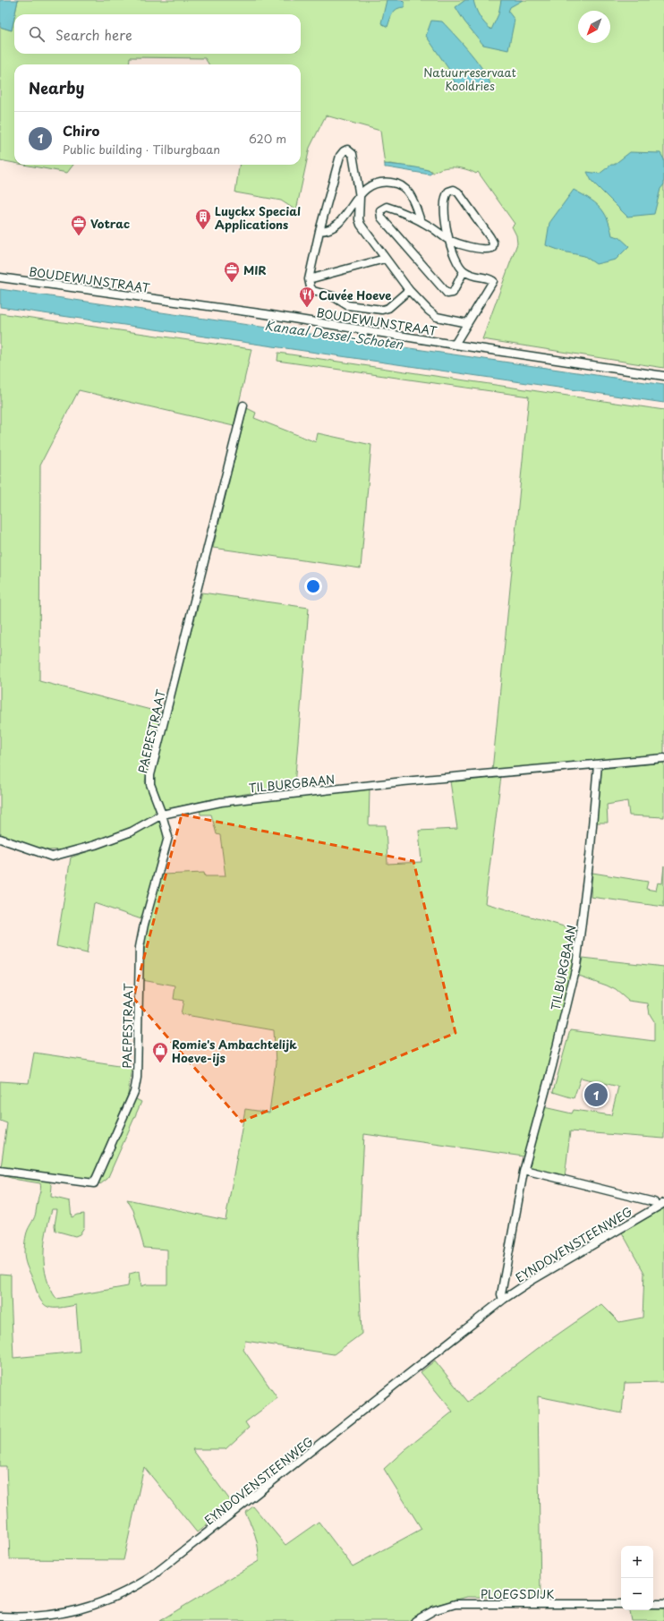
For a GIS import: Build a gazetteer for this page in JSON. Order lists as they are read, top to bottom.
{
  "streets": {
    "street": [
      "BOUDEWIJNSTRAAT",
      "PAEPESTRAAT",
      "TILBURGBAAN",
      "EYNDOVENSTEENWEG",
      "PLOEGSDIJK"
    ]
  },
  "crossings": [
    ["PAEPESTRAAT", "TILBURGBAAN"],
    ["TILBURGBAAN", "EYNDOVENSTEENWEG"]
  ],
  "water": ["Kanaal Dessel-Schoten"],
  "parks": ["Natuurreservaat Kooldries"],
  "places": {
    "building": ["Luyckx Special Applications"],
    "office": ["Votrac", "MIR"],
    "restaurant": ["Cuvée Hoeve"],
    "shop": ["Romie's Ambachtelijk Hoeve-ijs"]
  },
  "north": "bottom left",
  "page": {
    "search": "Search here",
    "heading": "Nearby",
    "list": [
      {
        "mark": "1",
        "name": "Chiro",
        "note": "Public building · Tilburgbaan",
        "value": "620 m"
      }
    ],
    "pins": "1",
    "map_buttons": ["+", "−"]
  }
}
